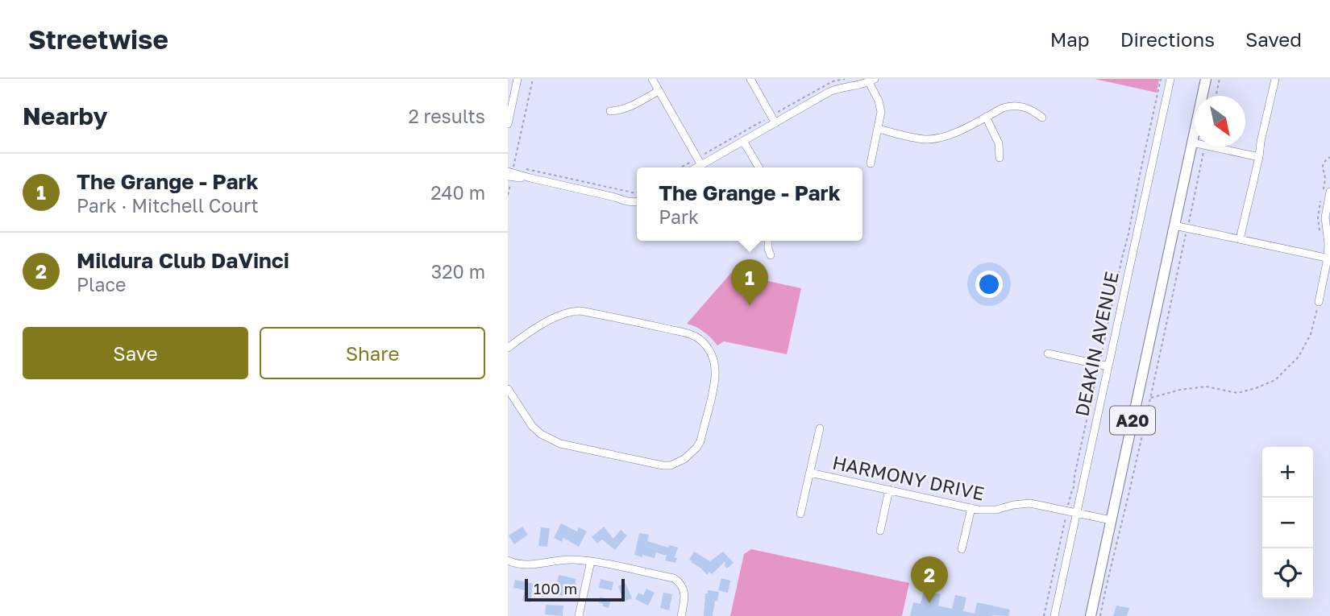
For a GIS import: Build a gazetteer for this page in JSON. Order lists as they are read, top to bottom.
{
  "streets": {
    "highway": ["A20"],
    "street": ["DEAKIN AVENUE", "HARMONY DRIVE"]
  },
  "crossings": [
    ["DEAKIN AVENUE", "HARMONY DRIVE"],
    ["A20", "HARMONY DRIVE"]
  ],
  "scale_bar": "100 m",
  "north": "bottom right",
  "page": {
    "header": "Streetwise",
    "nav": ["Map", "Directions", "Saved"],
    "heading": ["Nearby", "2 results"],
    "list": [
      {
        "mark": "1",
        "name": "The Grange - Park",
        "note": "Park · Mitchell Court",
        "value": "240 m"
      },
      {
        "mark": "2",
        "name": "Mildura Club DaVinci",
        "note": "Place",
        "value": "320 m"
      }
    ],
    "popup": ["The Grange - Park", "Park"],
    "pins": ["1", "2"],
    "buttons": ["Save", "Share"],
    "map_buttons": ["+", "−"],
    "scale": "100 m"
  }
}
